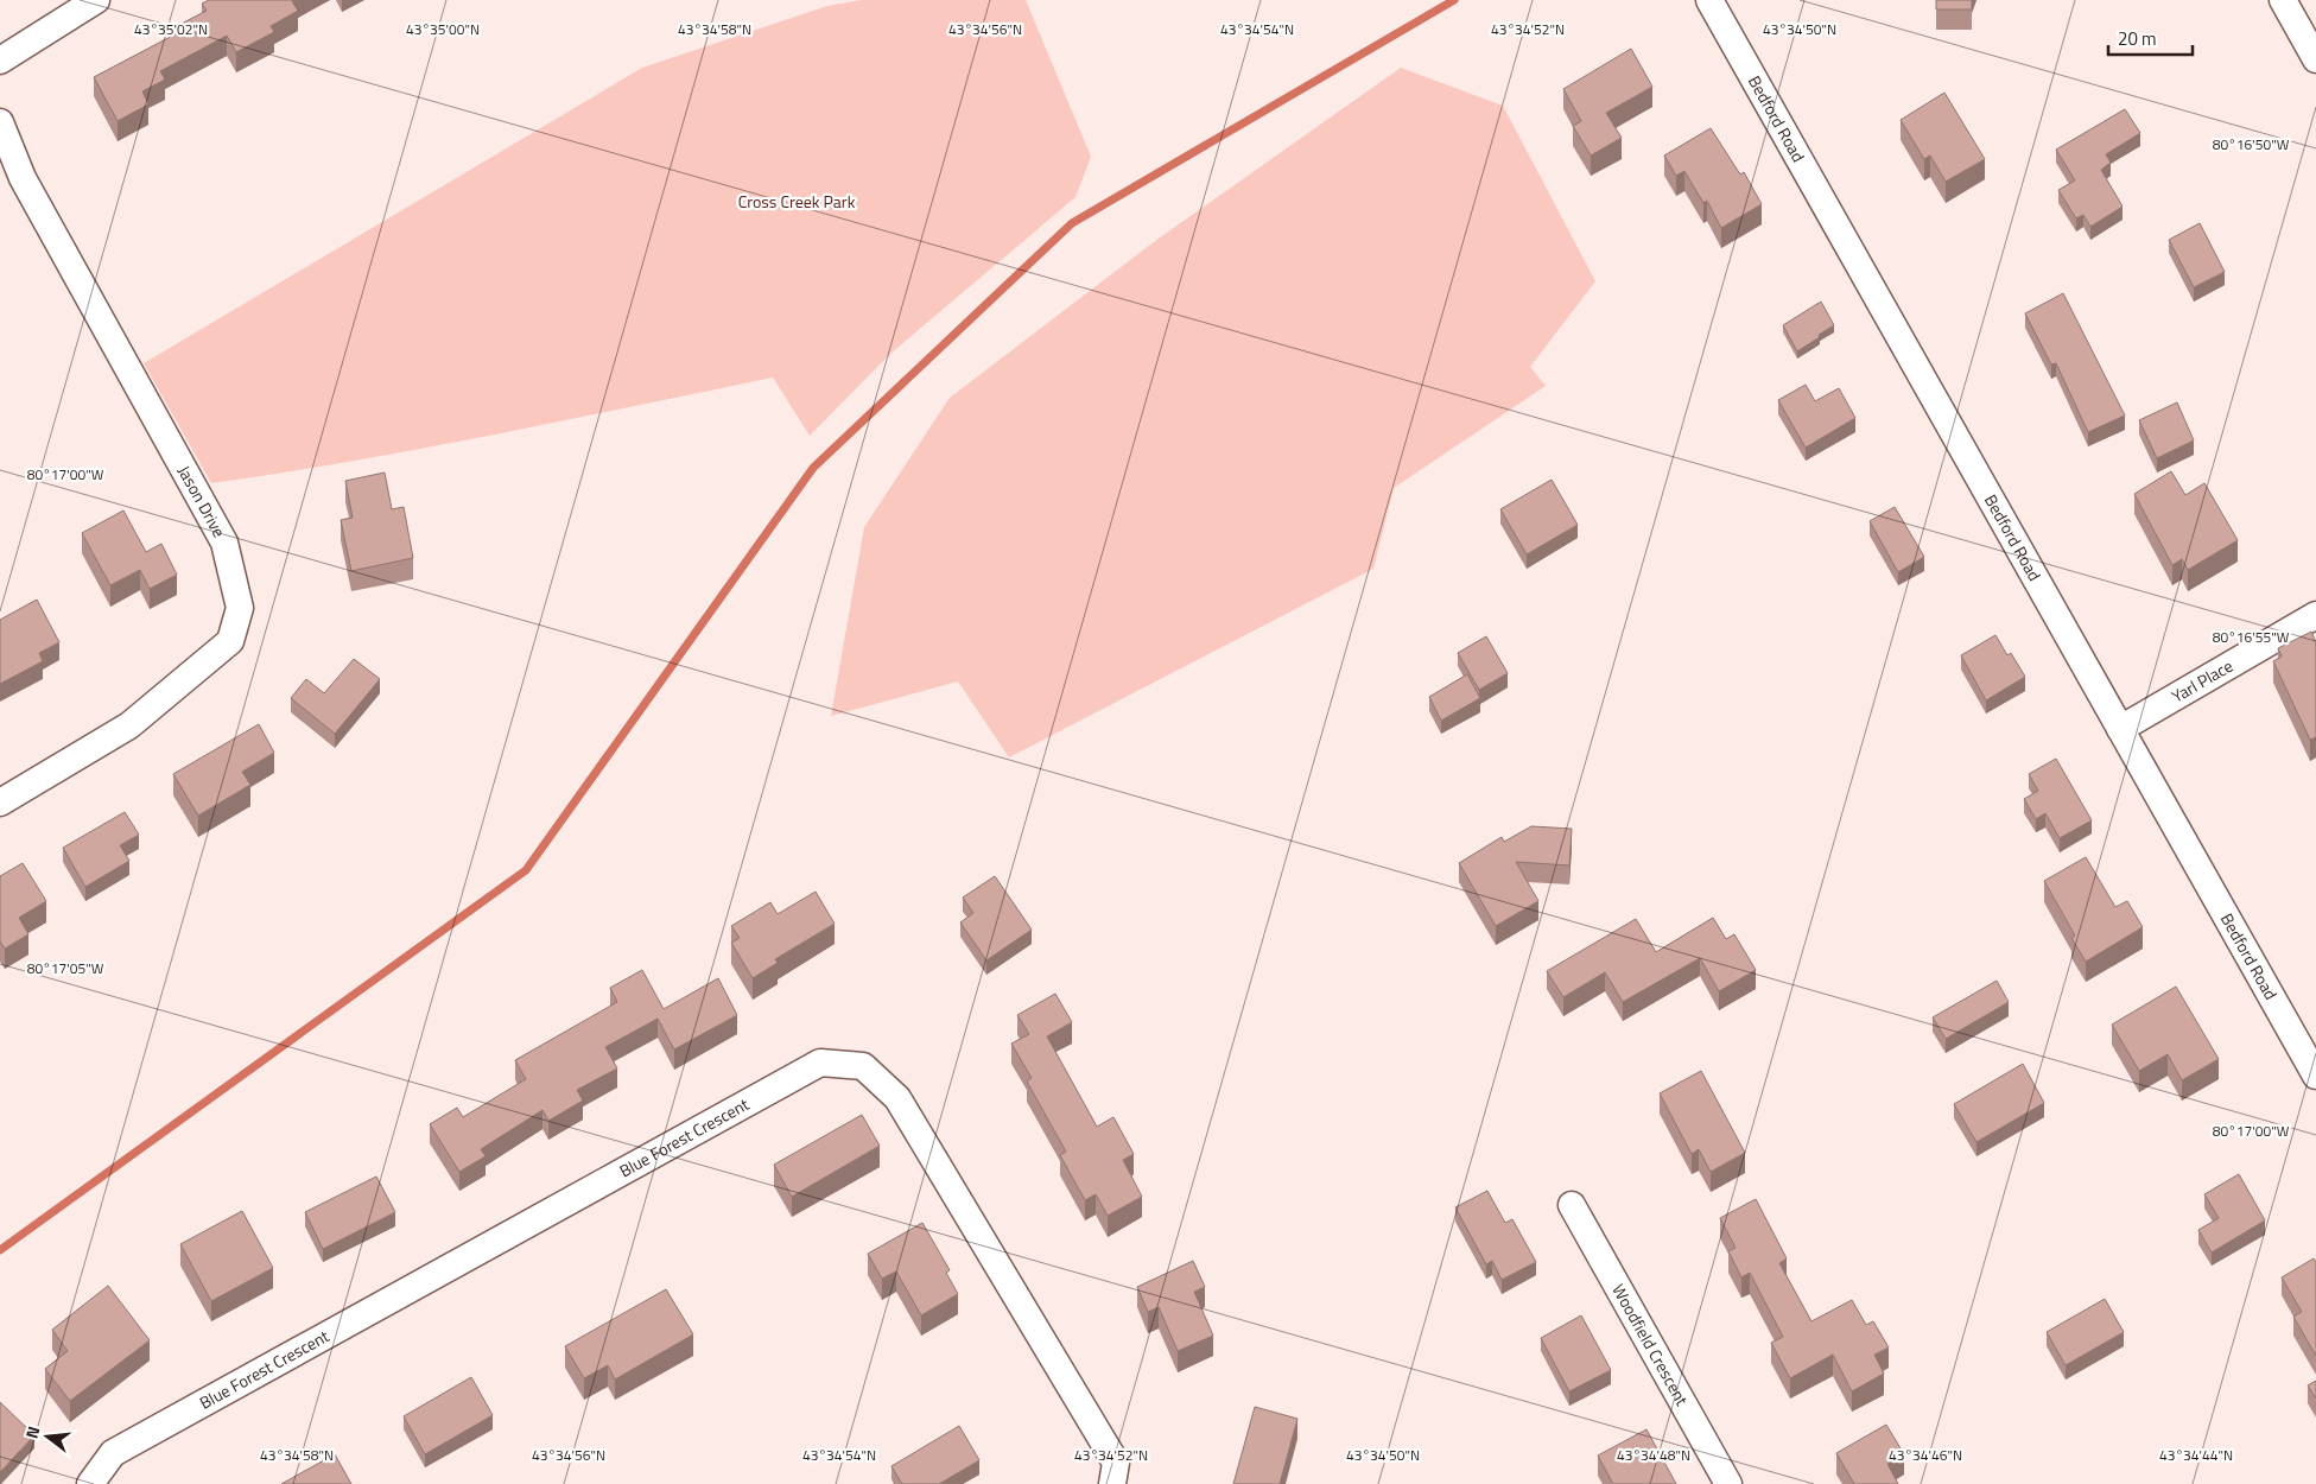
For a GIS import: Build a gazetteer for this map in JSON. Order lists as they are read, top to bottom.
{
  "streets": {
    "street": [
      "Bedford Road",
      "Jason Drive",
      "Yarl Place",
      "Blue Forest Crescent",
      "Woodfield Crescent"
    ]
  },
  "crossings": [
    ["Bedford Road", "Yarl Place"]
  ],
  "parks": ["Cross Creek Park"],
  "scale_bar": "20 m",
  "north": "left",
  "coordinates": [
    "43°35'02\"N",
    "43°35'00\"N",
    "43°34'58\"N",
    "43°34'56\"N",
    "43°34'54\"N",
    "43°34'52\"N",
    "43°34'50\"N",
    "80°16'50\"W",
    "80°17'00\"W",
    "80°16'55\"W",
    "80°17'05\"W",
    "43°34'48\"N",
    "43°34'46\"N",
    "43°34'44\"N"
  ]
}
